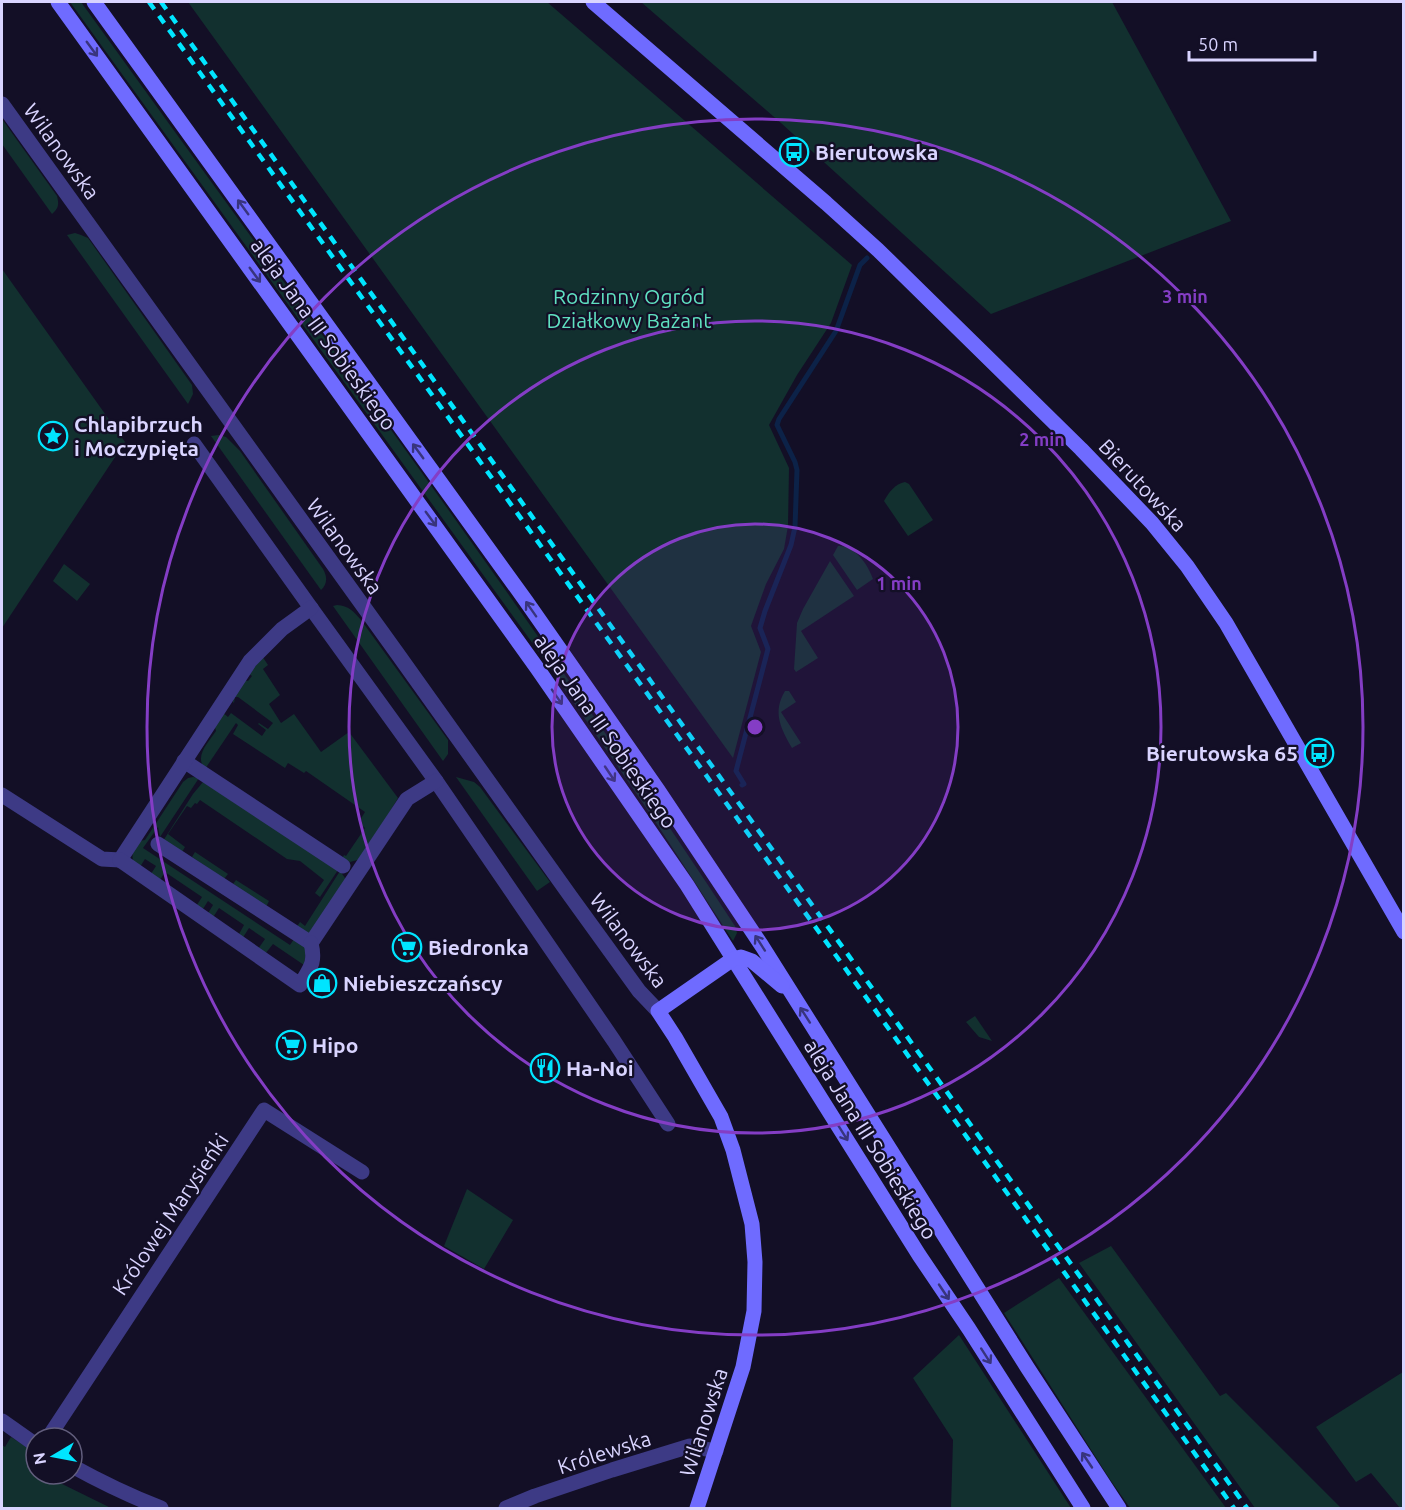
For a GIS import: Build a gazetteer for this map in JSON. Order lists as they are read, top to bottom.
{
  "streets": {
    "main road": ["Wilanowska", "aleja Jana III Sobieskiego", "Bierutowska"],
    "street": ["Królowej Marysieńki", "Królewska"]
  },
  "crossings": [
    ["Wilanowska", "aleja Jana III Sobieskiego"],
    ["Wilanowska", "Królewska"]
  ],
  "parks": ["Rodzinny Ogród Działkowy Bażant"],
  "places": {
    "bus stop": ["Bierutowska", "Bierutowska 65"],
    "place": ["Chlapibrzuch i Moczypięta"],
    "supermarket": ["Biedronka", "Hipo"],
    "shop": ["Niebieszczańscy"],
    "restaurant": ["Ha-Noi"]
  },
  "scale_bar": "50 m",
  "north": "left",
  "rings": ["3 min", "2 min", "1 min"]
}
